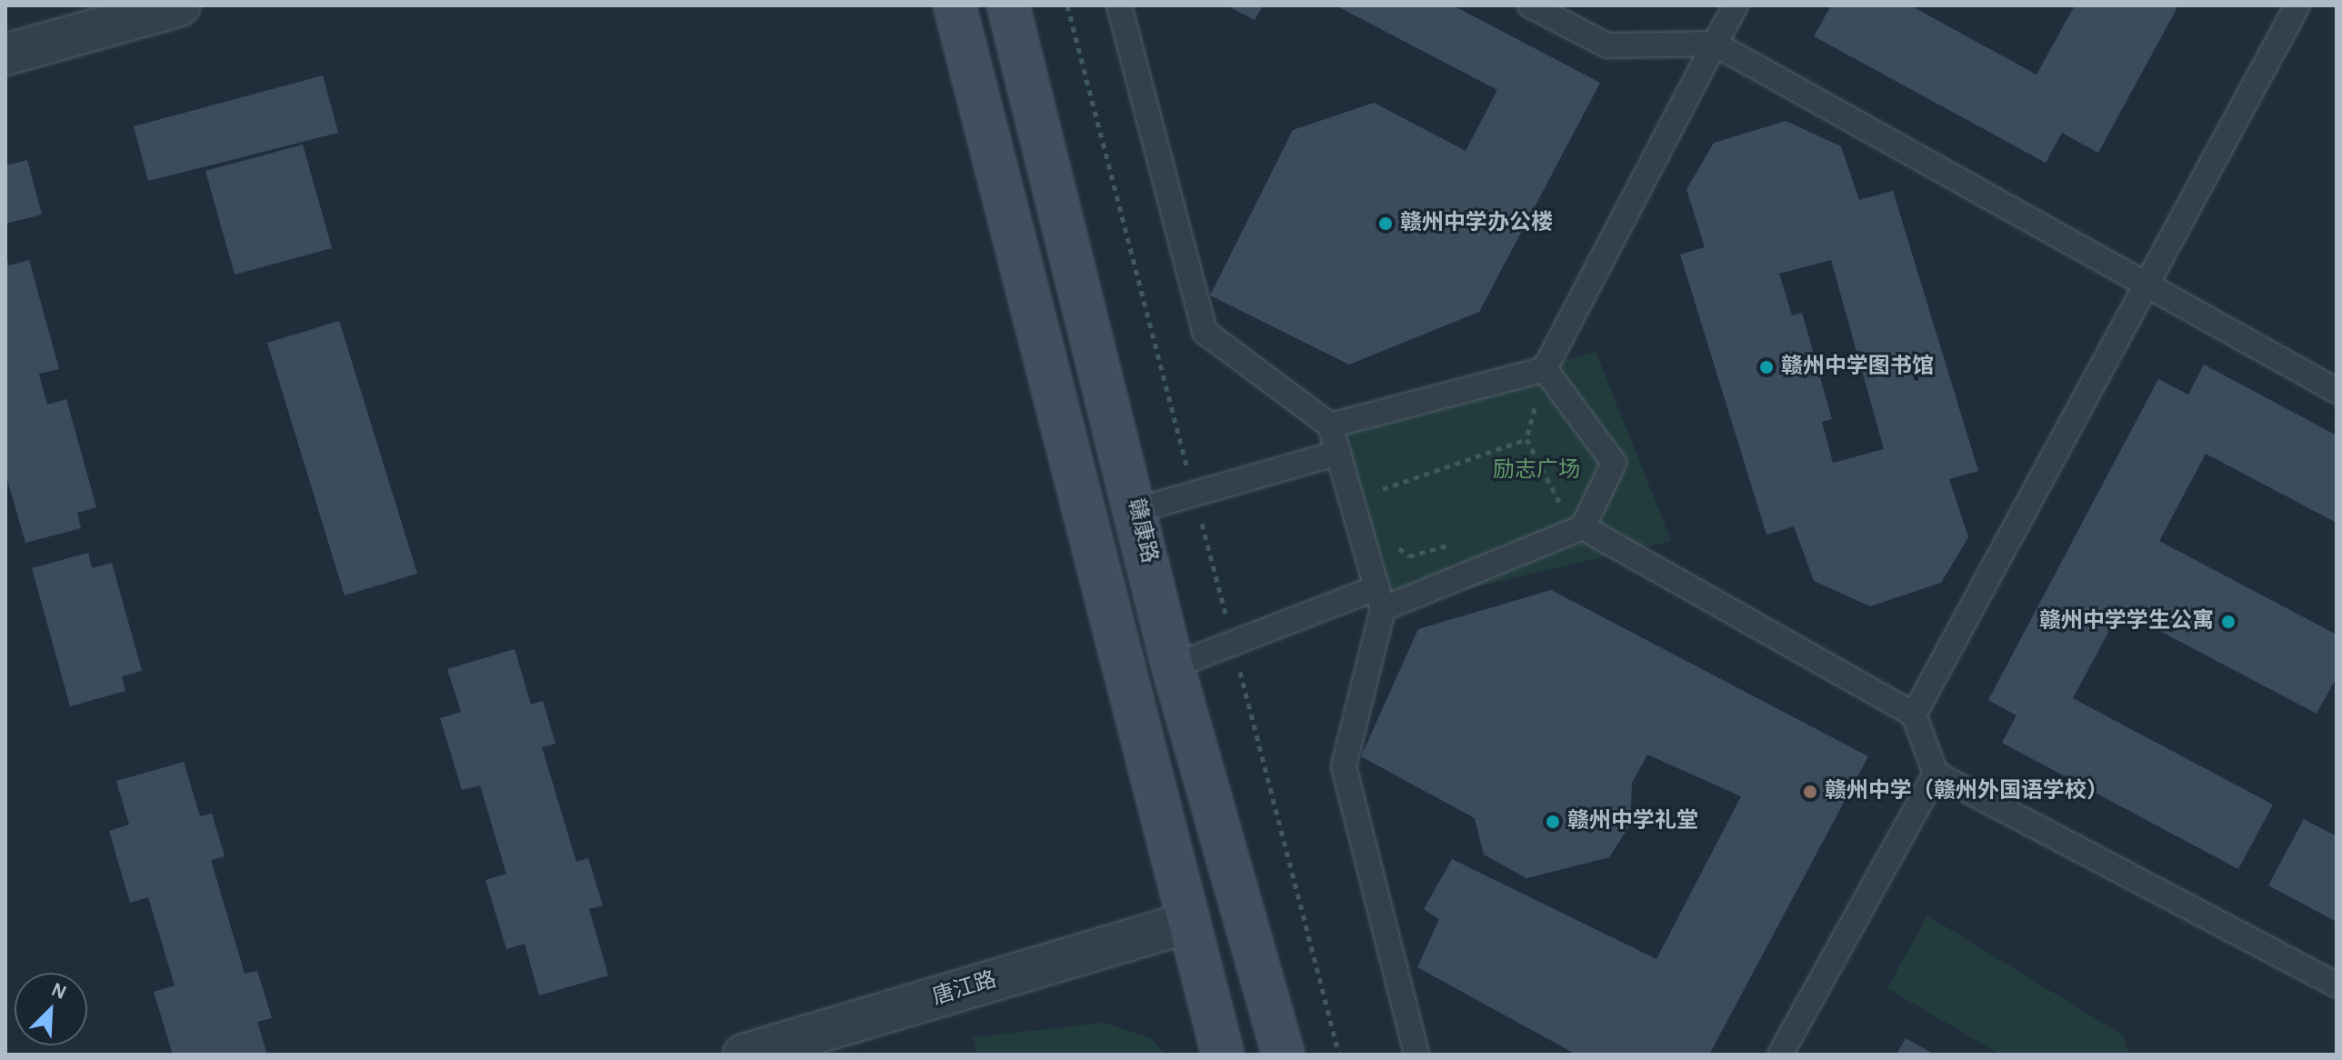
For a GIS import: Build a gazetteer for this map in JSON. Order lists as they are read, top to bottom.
{
  "streets": {
    "main road": ["赣康路"],
    "street": ["唐江路"]
  },
  "parks": ["励志广场"],
  "places": [
    "赣州中学办公楼",
    "赣州中学图书馆",
    "赣州中学学生公寓",
    "赣州中学（赣州外国语学校）",
    "赣州中学礼堂"
  ],
  "north": "top right"
}
